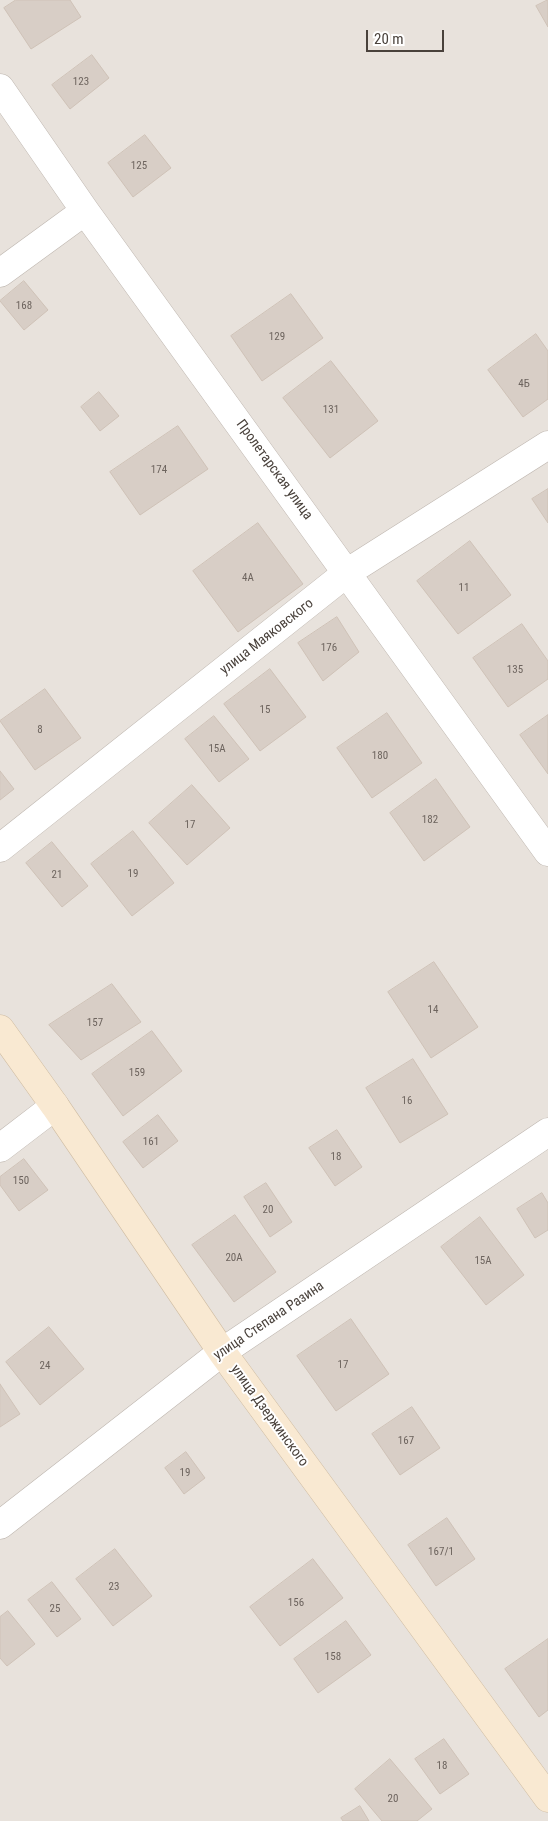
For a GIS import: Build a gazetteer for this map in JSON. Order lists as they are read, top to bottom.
{
  "streets": {
    "street": [
      "Пролетарская улица",
      "улица Маяковского",
      "улица Степана Разина",
      "улица Дзержинского"
    ]
  },
  "crossings": [
    ["Пролетарская улица", "улица Маяковского"],
    ["улица Степана Разина", "улица Дзержинского"]
  ],
  "house_numbers": [
    "123",
    "125",
    "168",
    "129",
    "4Б",
    "131",
    "174",
    "4А",
    "11",
    "176",
    "135",
    "15",
    "8",
    "15А",
    "180",
    "182",
    "17",
    "19",
    "21",
    "14",
    "157",
    "159",
    "16",
    "161",
    "18",
    "150",
    "20",
    "20А",
    "15А",
    "17",
    "24",
    "167",
    "19",
    "167/1",
    "23",
    "156",
    "25",
    "158",
    "18",
    "20"
  ],
  "scale_bar": "20 m"
}
